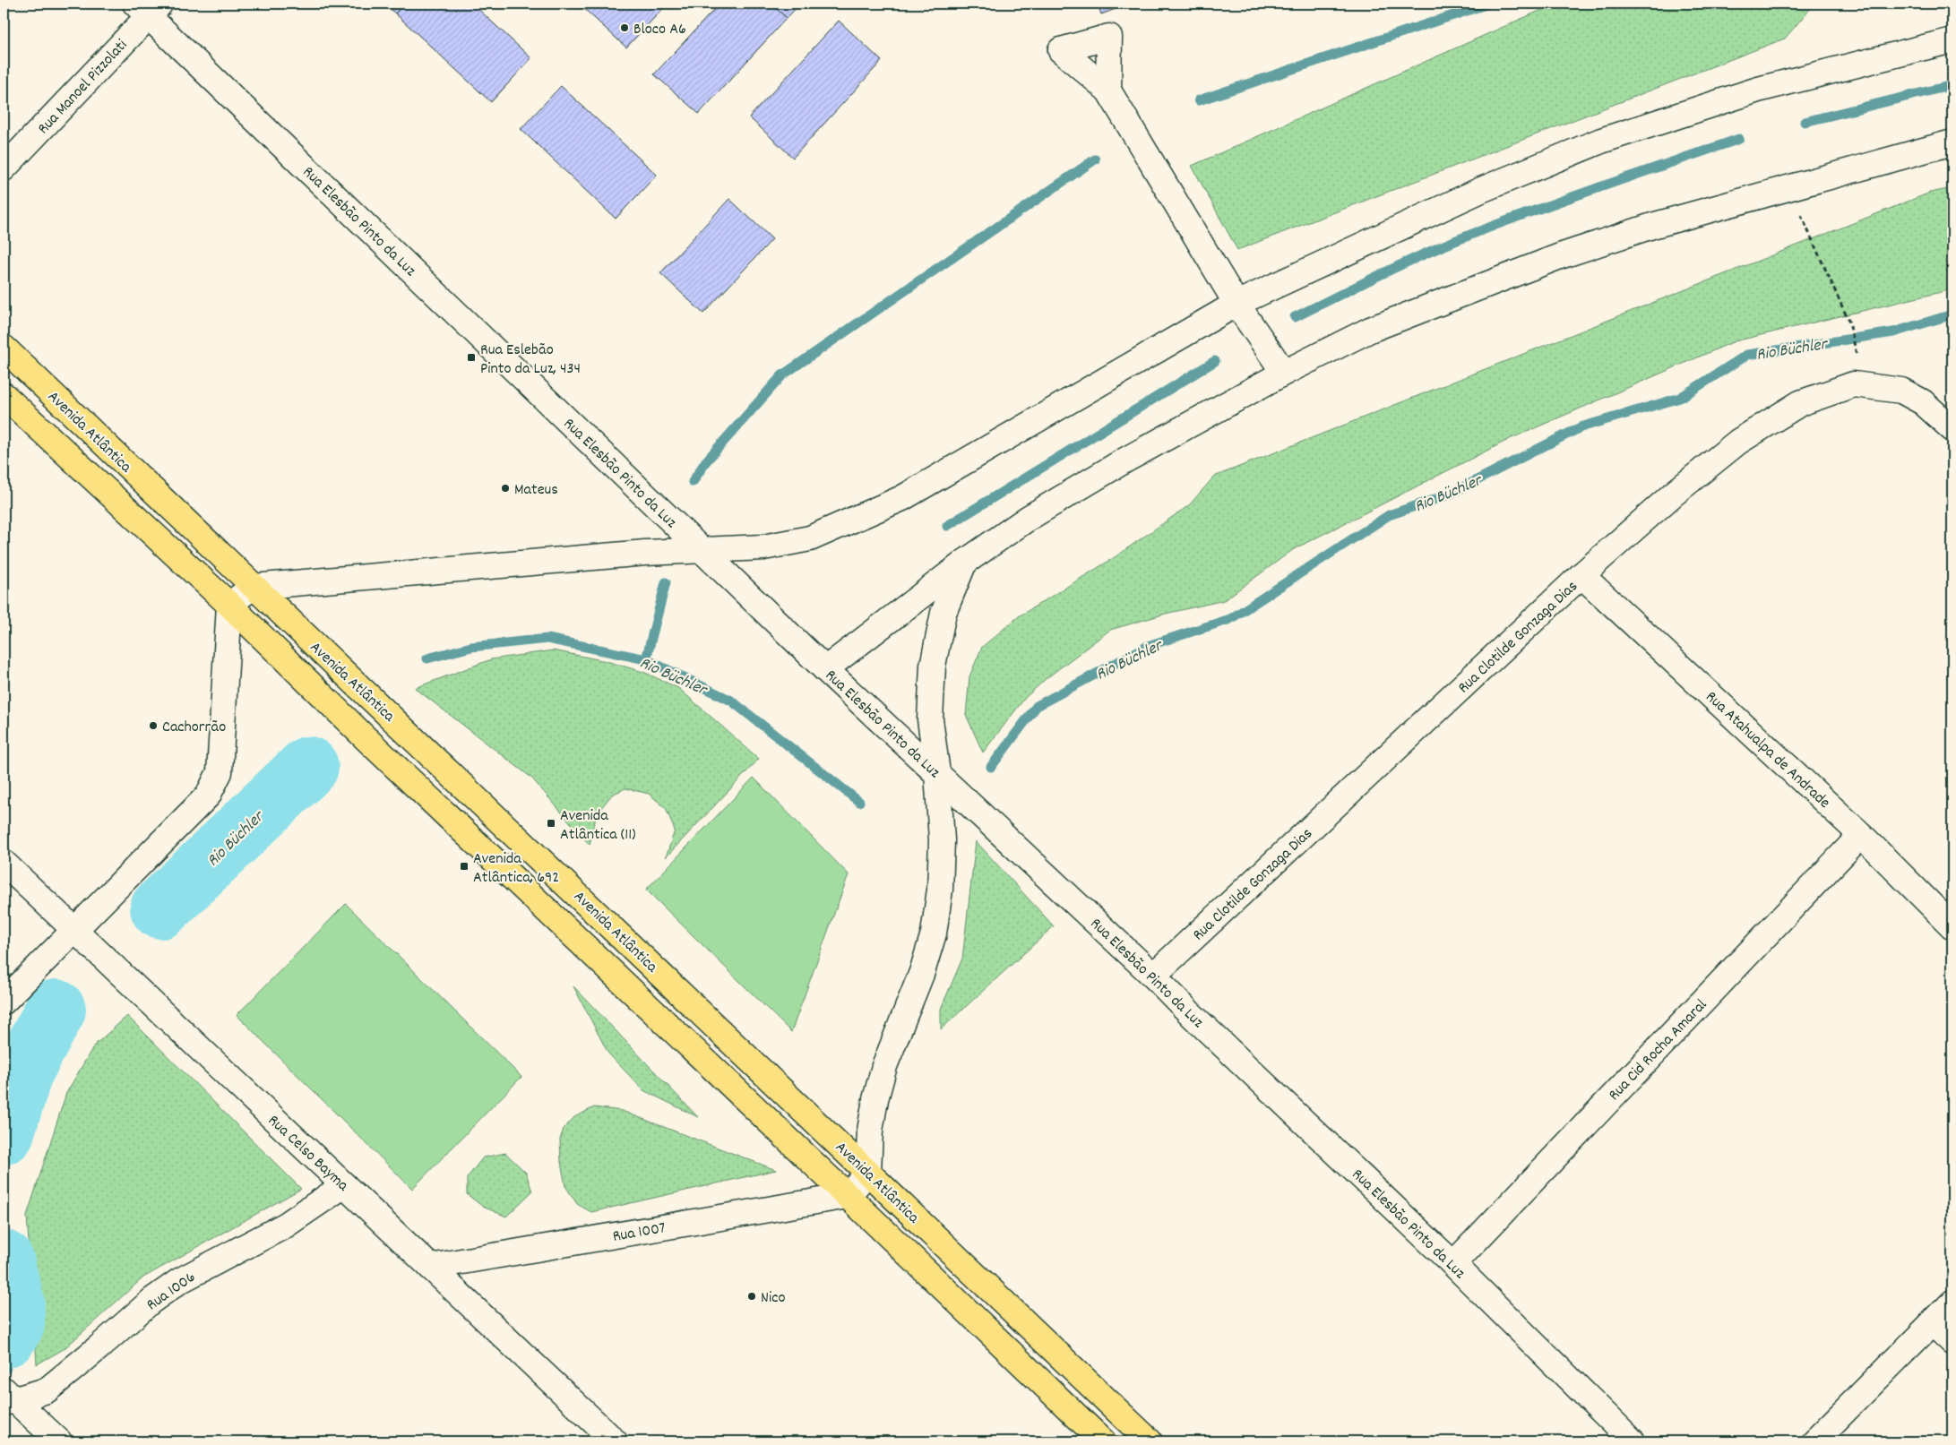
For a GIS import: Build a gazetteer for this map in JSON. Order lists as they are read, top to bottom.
{
  "streets": {
    "main road": ["Avenida Atlântica"],
    "street": [
      "Rua Manoel Pizzolati",
      "Rua Elesbão Pinto da Luz",
      "Rua Clotilde Gonzaga Dias",
      "Rua Atahualpa de Andrade",
      "Rua Cid Rocha Amaral",
      "Rua Celso Bayma",
      "Rua 1007",
      "Rua 1006"
    ]
  },
  "crossings": [
    ["Rua Manoel Pizzolati", "Rua Elesbão Pinto da Luz"],
    ["Rua Elesbão Pinto da Luz", "Rua Clotilde Gonzaga Dias"],
    ["Rua Elesbão Pinto da Luz", "Rua Cid Rocha Amaral"],
    ["Avenida Atlântica", "Rua 1007"],
    ["Rua Clotilde Gonzaga Dias", "Rua Atahualpa de Andrade"],
    ["Rua Atahualpa de Andrade", "Rua Cid Rocha Amaral"],
    ["Rua Celso Bayma", "Rua 1007"],
    ["Rua Celso Bayma", "Rua 1006"]
  ],
  "water": ["Rio Büchler"],
  "places": {
    "other": [
      "Bloco A6",
      "Mateus",
      "Cachorrão",
      "Nico"
    ],
    "transit": ["Rua Eslebão Pinto da Luz, 434", "Avenida Atlântica (11)", "Avenida Atlântica, 692"]
  }
}
